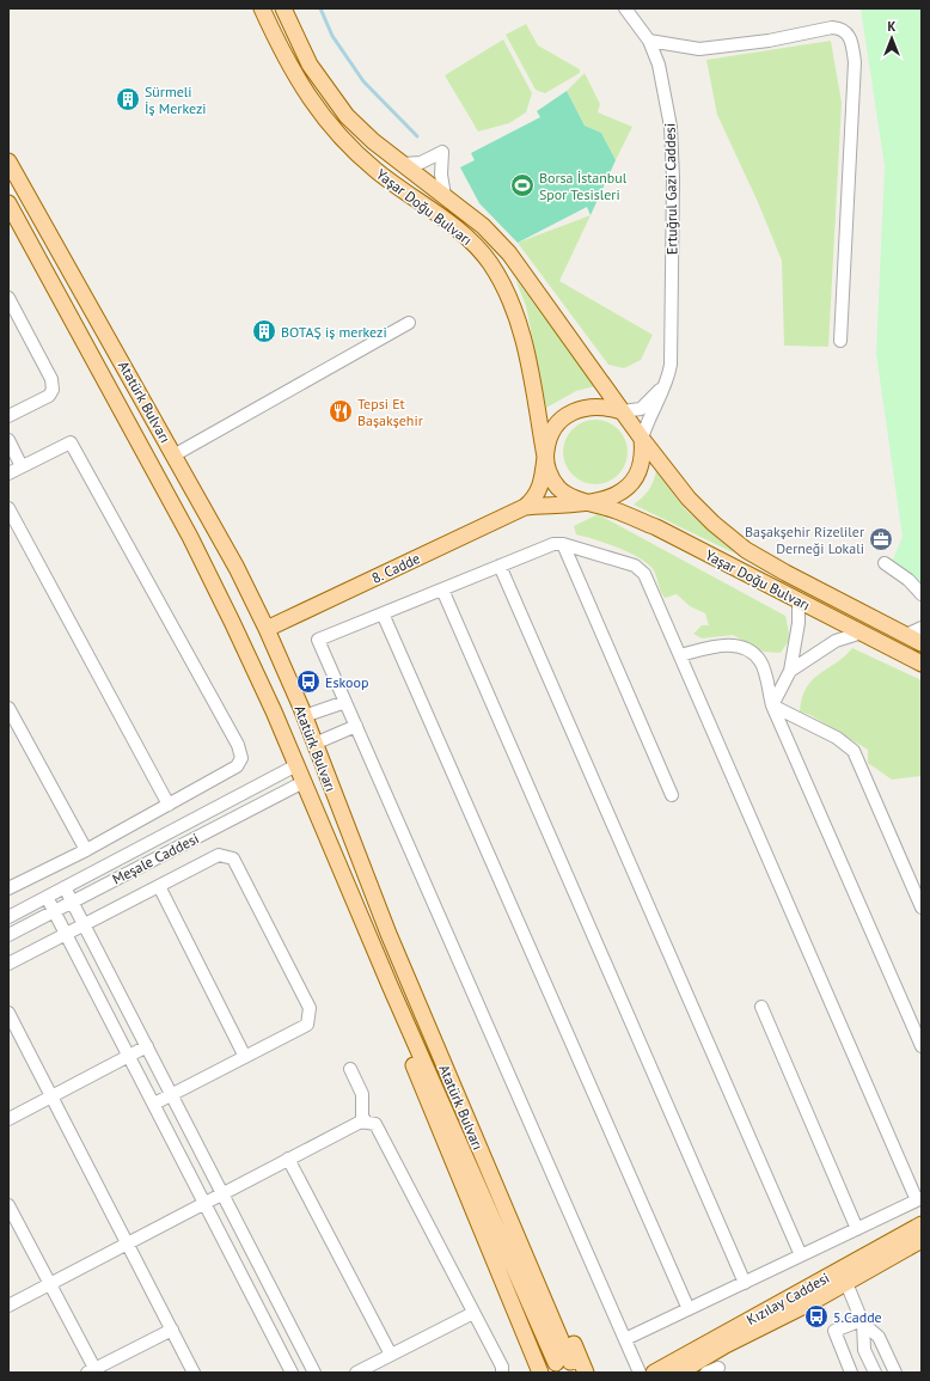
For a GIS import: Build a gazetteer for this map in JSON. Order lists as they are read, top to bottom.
{
  "streets": {
    "main road": [
      "Yaşar Doğu Bulvarı",
      "Atatürk Bulvarı",
      "8. Cadde",
      "Kızılay Caddesi"
    ],
    "street": ["Ertuğrul Gazi Caddesi", "Meşale Caddesi"]
  },
  "crossings": [
    ["Ertuğrul Gazi Caddesi", "Yaşar Doğu Bulvarı"],
    ["Yaşar Doğu Bulvarı", "8. Cadde"],
    ["Atatürk Bulvarı", "8. Cadde"],
    ["Atatürk Bulvarı", "Meşale Caddesi"]
  ],
  "places": {
    "building": ["Sürmeli İş Merkezi", "BOTAŞ iş merkezi"],
    "sports": ["Borsa İstanbul Spor Tesisleri"],
    "restaurant": ["Tepsi Et Başakşehir"],
    "office": ["Başakşehir Rizeliler Derneği Lokali"],
    "bus stop": ["Eskoop", "5.Cadde"]
  },
  "north": "top"
}
